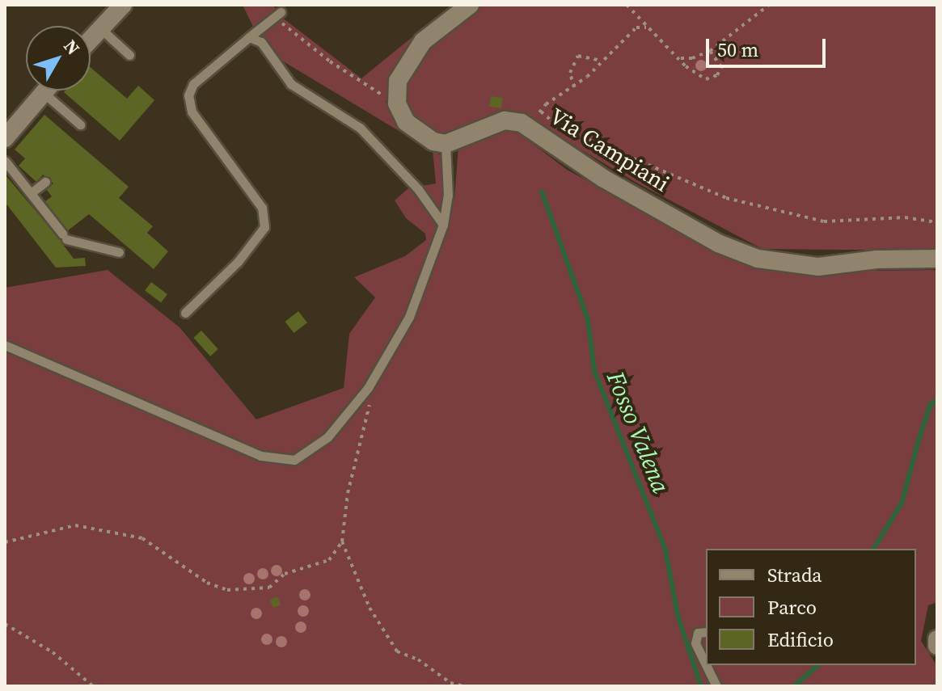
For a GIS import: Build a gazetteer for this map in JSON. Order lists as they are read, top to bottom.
{
  "streets": {
    "street": ["Via Campiani"]
  },
  "water": ["Fosso Valena"],
  "legend": ["Strada", "Parco", "Edificio"],
  "scale_bar": "50 m",
  "north": "top right"
}
